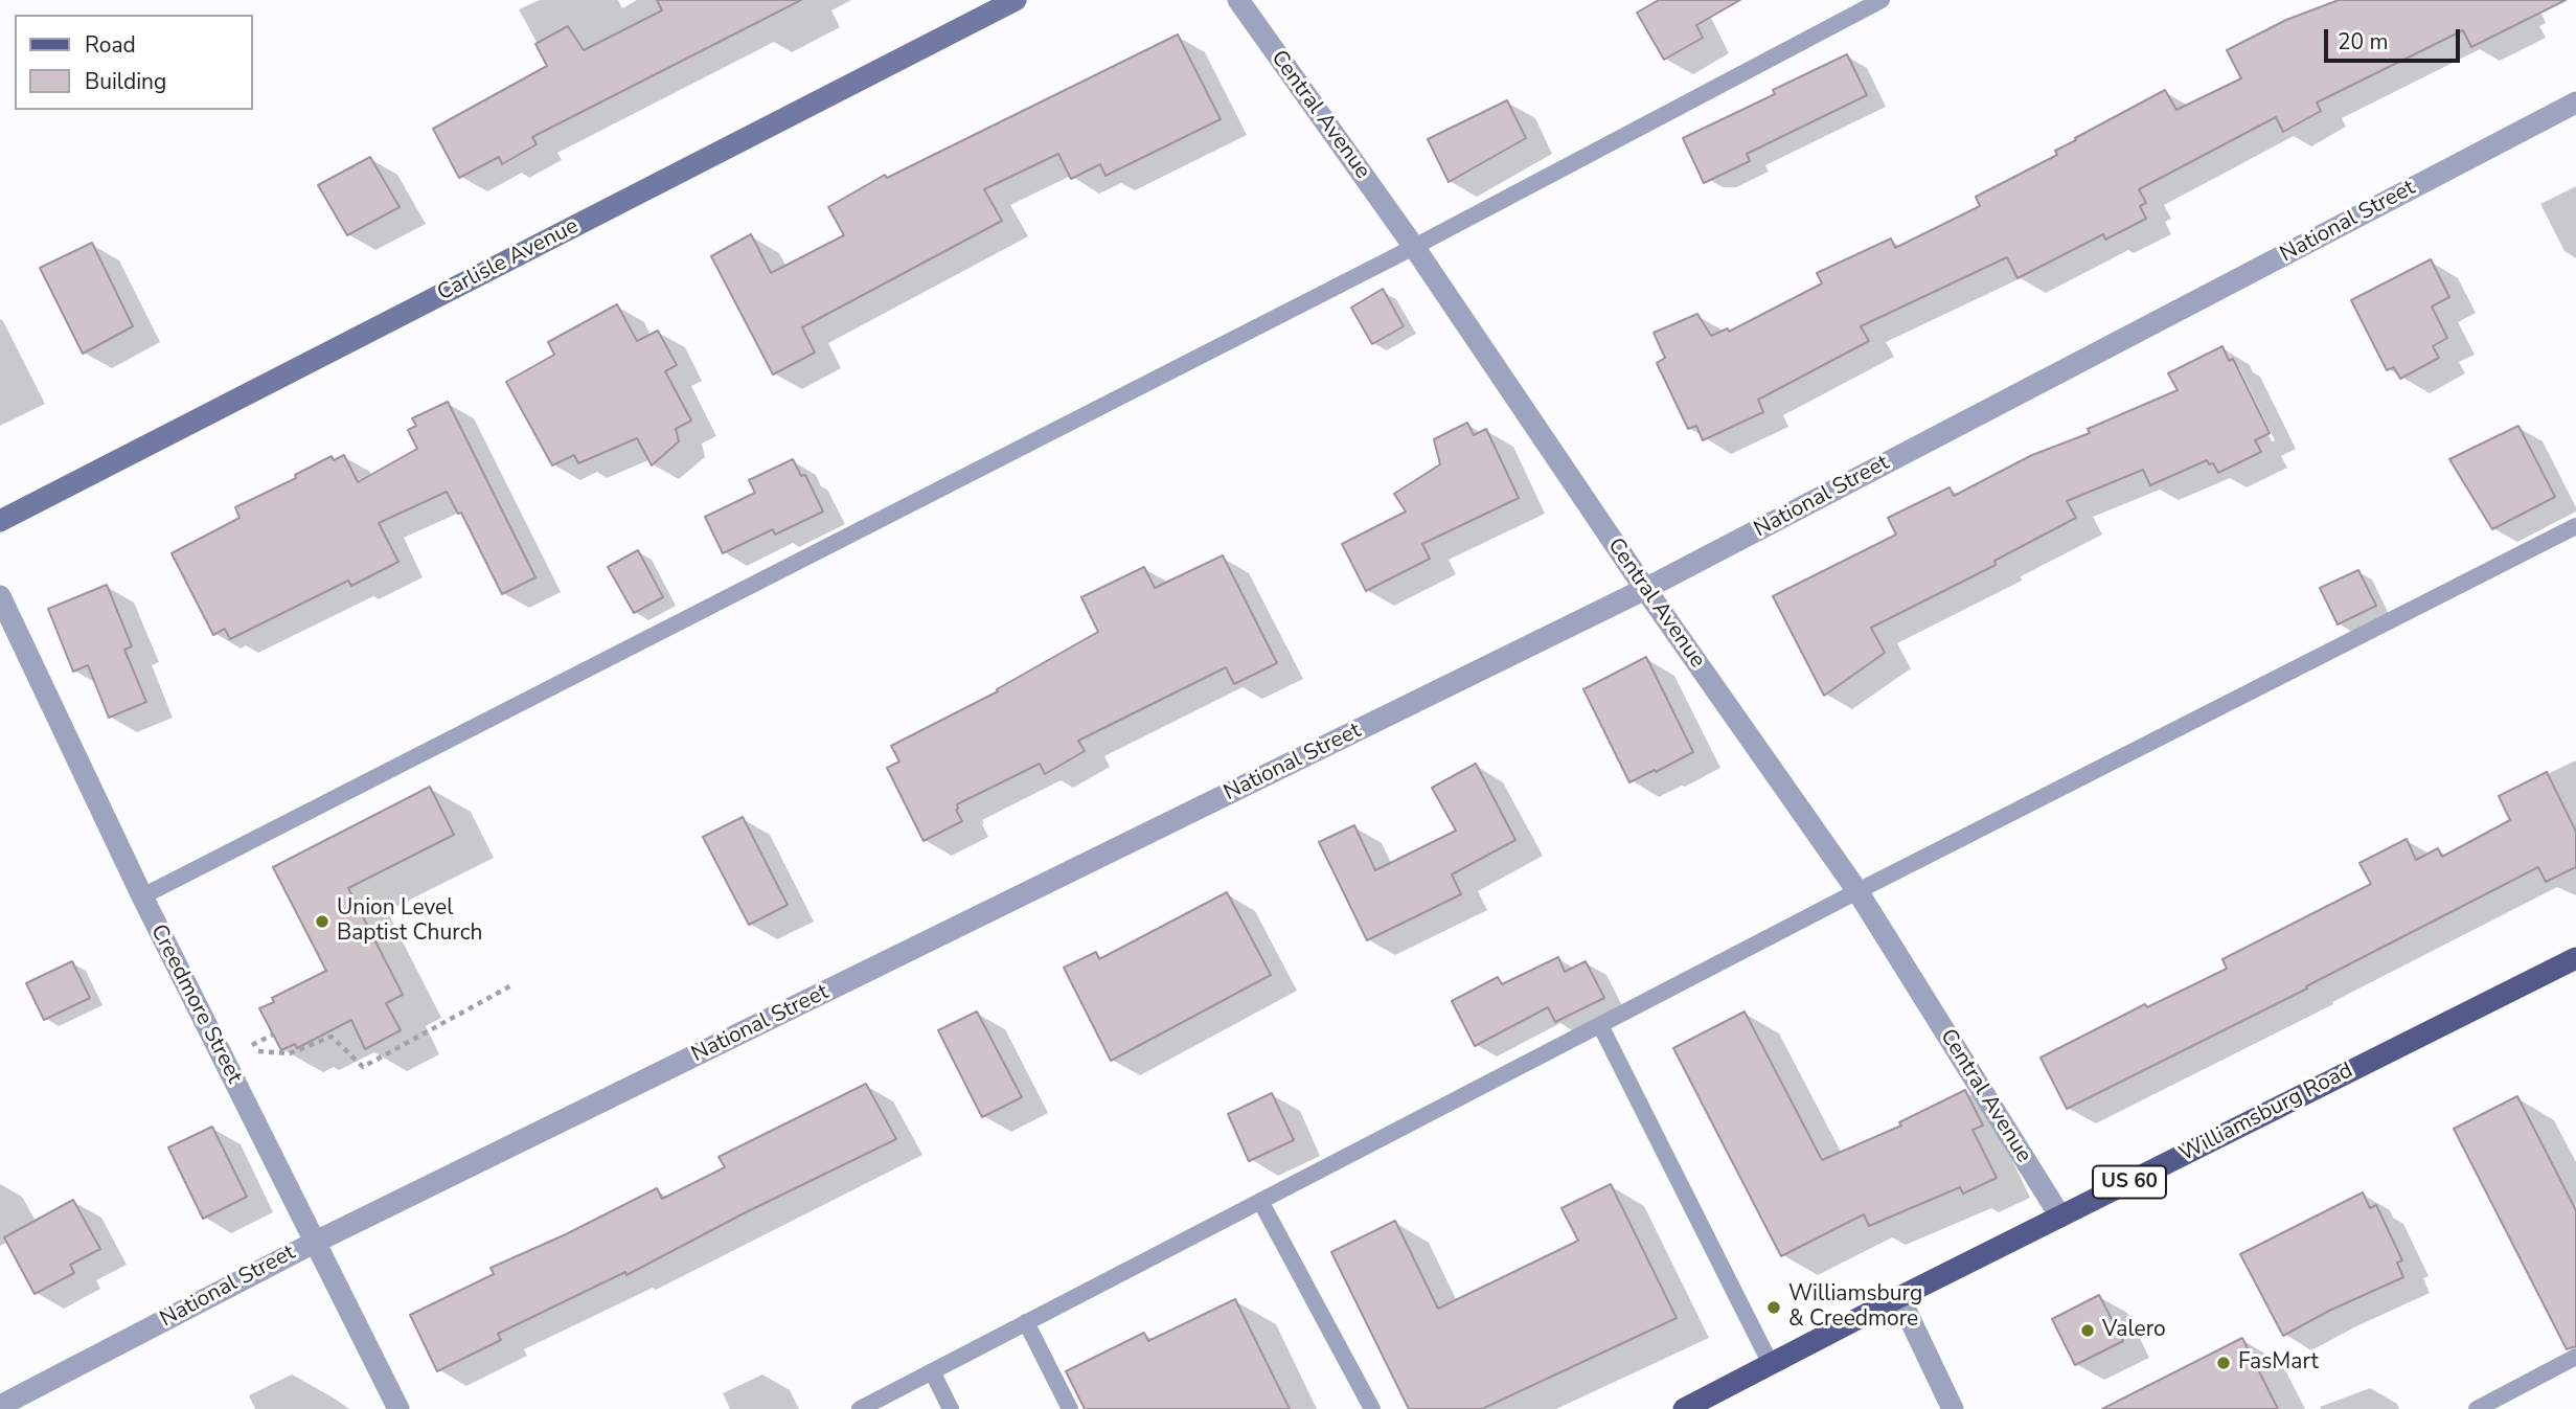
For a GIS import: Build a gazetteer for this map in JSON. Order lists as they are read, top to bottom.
{
  "streets": {
    "main road": ["Williamsburg Road", "US 60"],
    "street": [
      "Central Avenue",
      "National Street",
      "Carlisle Avenue",
      "Creedmore Street"
    ]
  },
  "crossings": [
    ["Central Avenue", "National Street"],
    ["Central Avenue", "Williamsburg Road"],
    ["National Street", "Creedmore Street"]
  ],
  "places": [
    "Union Level Baptist Church",
    "Williamsburg & Creedmore",
    "Valero",
    "FasMart"
  ],
  "legend": ["Road", "Building"],
  "scale_bar": "20 m"
}
